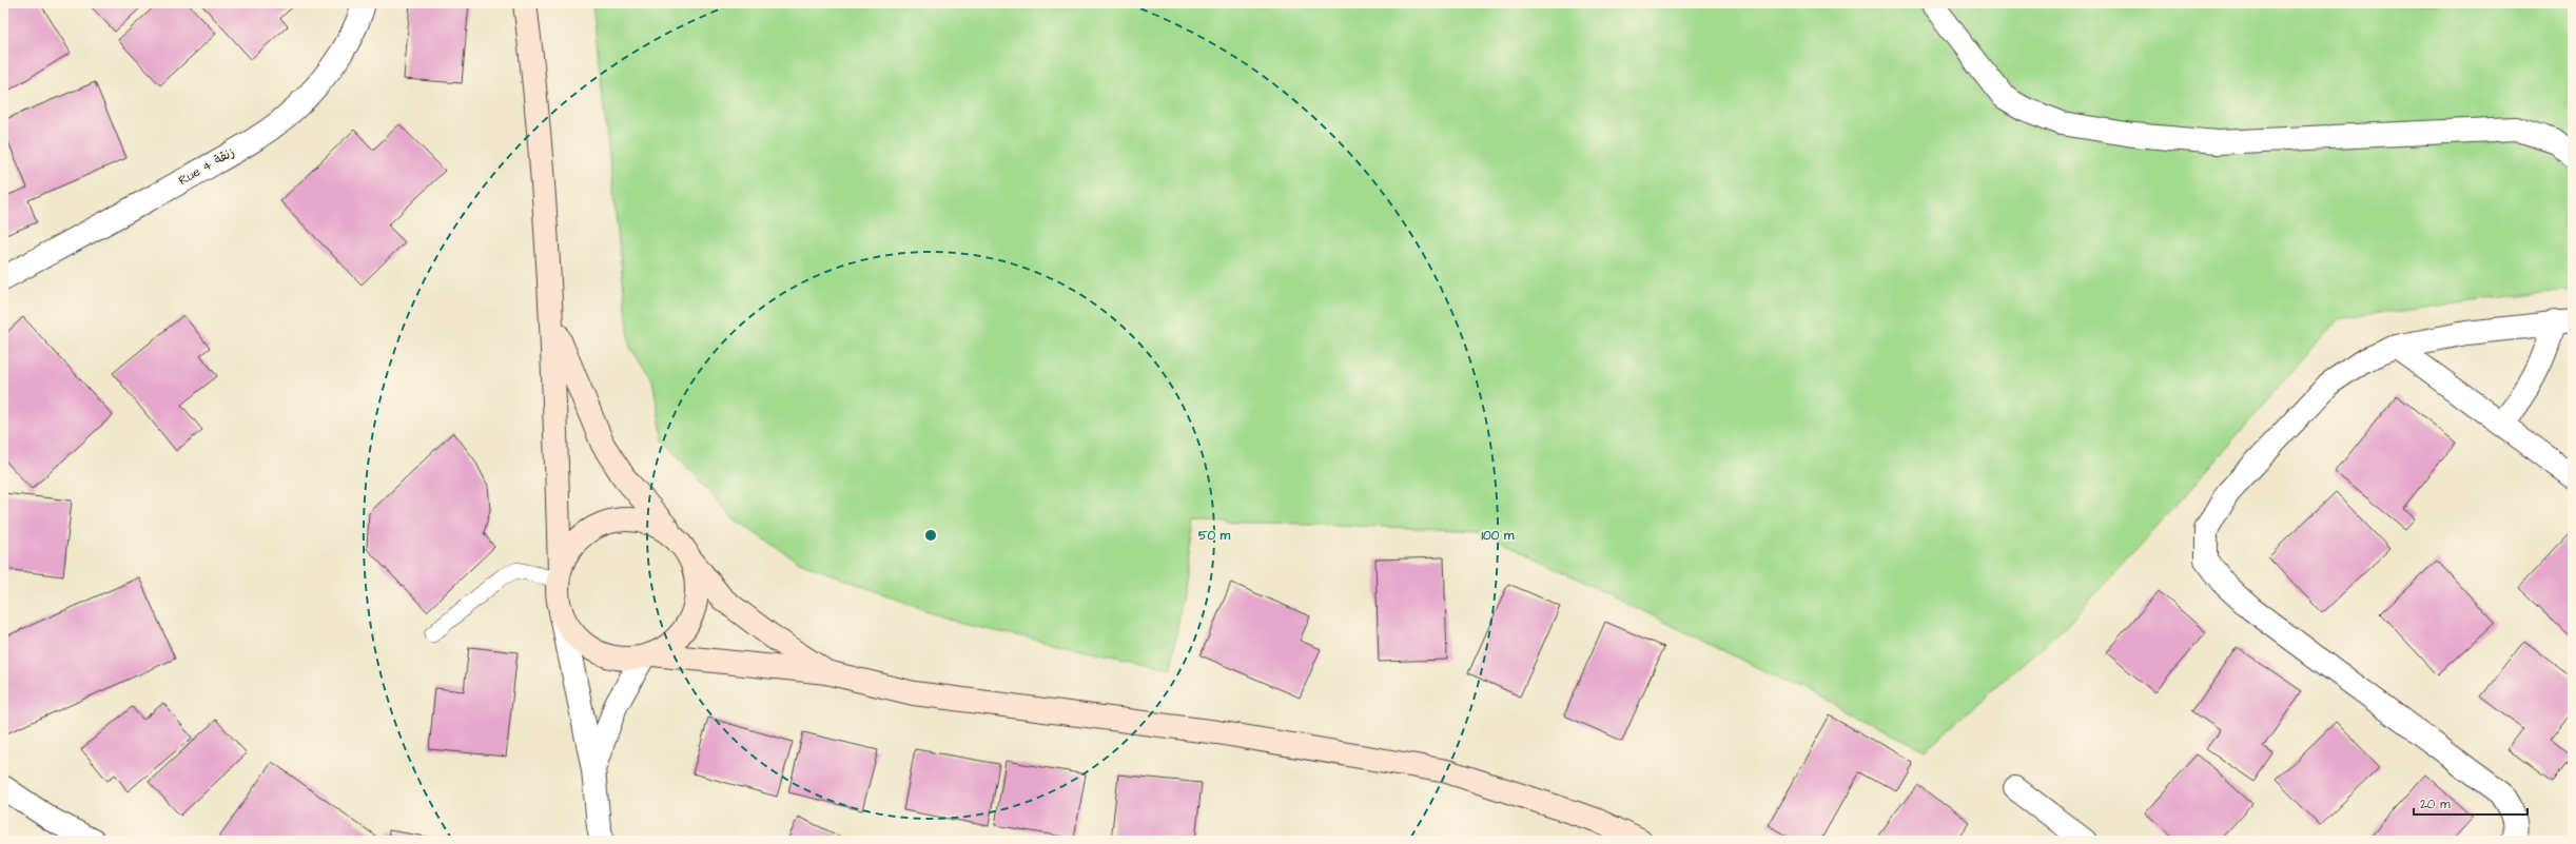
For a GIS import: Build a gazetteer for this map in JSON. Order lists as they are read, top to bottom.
{
  "streets": {
    "street": ["Rue 4 زنقة"]
  },
  "scale_bar": "20 m",
  "rings": ["50 m", "100 m"]
}
